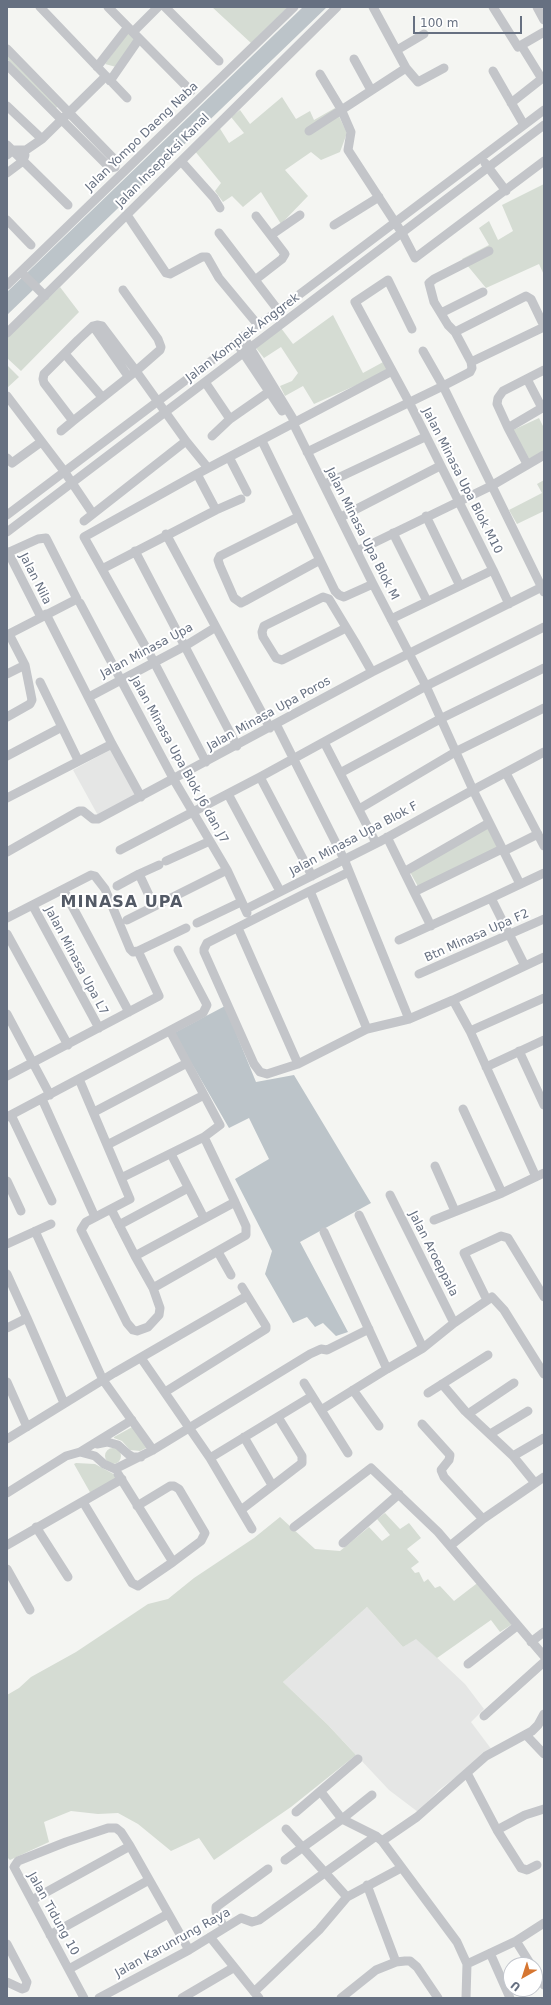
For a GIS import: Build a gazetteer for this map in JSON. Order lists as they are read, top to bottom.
{
  "streets": {
    "street": [
      "Jalan Yompo Daeng Naba",
      "Jalan Insepeksi Kanal",
      "Jalan Komplek Anggrek",
      "Jalan Minasa Upa Blok M10",
      "Jalan Minasa Upa Blok M",
      "Jalan Nila",
      "Jalan Minasa Upa",
      "Jalan Minasa Upa Poros",
      "Jalan Minasa Upa Blok J6 dan J7",
      "Jalan Minasa Upa Blok F",
      "Btn Minasa Upa F2",
      "Jalan Minasa Upa L7",
      "Jalan Aroeppala",
      "Jalan Tidung 10",
      "Jalan Karunrung Raya"
    ]
  },
  "crossings": [
    ["Jalan Komplek Anggrek", "Jalan Minasa Upa Blok M"],
    ["Jalan Minasa Upa Blok M10", "Jalan Minasa Upa Poros"],
    ["Jalan Minasa Upa Blok M", "Jalan Minasa Upa Poros"],
    ["Jalan Nila", "Jalan Minasa Upa"],
    ["Jalan Nila", "Jalan Minasa Upa Poros"],
    ["Jalan Nila", "Jalan Minasa Upa Blok J6 dan J7"],
    ["Jalan Minasa Upa", "Jalan Minasa Upa Blok J6 dan J7"],
    ["Jalan Minasa Upa Poros", "Jalan Minasa Upa Blok J6 dan J7"],
    ["Jalan Minasa Upa Blok J6 dan J7", "Jalan Minasa Upa Blok F"],
    ["Jalan Tidung 10", "Jalan Karunrung Raya"]
  ],
  "districts": ["MINASA UPA"],
  "scale_bar": "100 m",
  "north": "bottom left"
}
